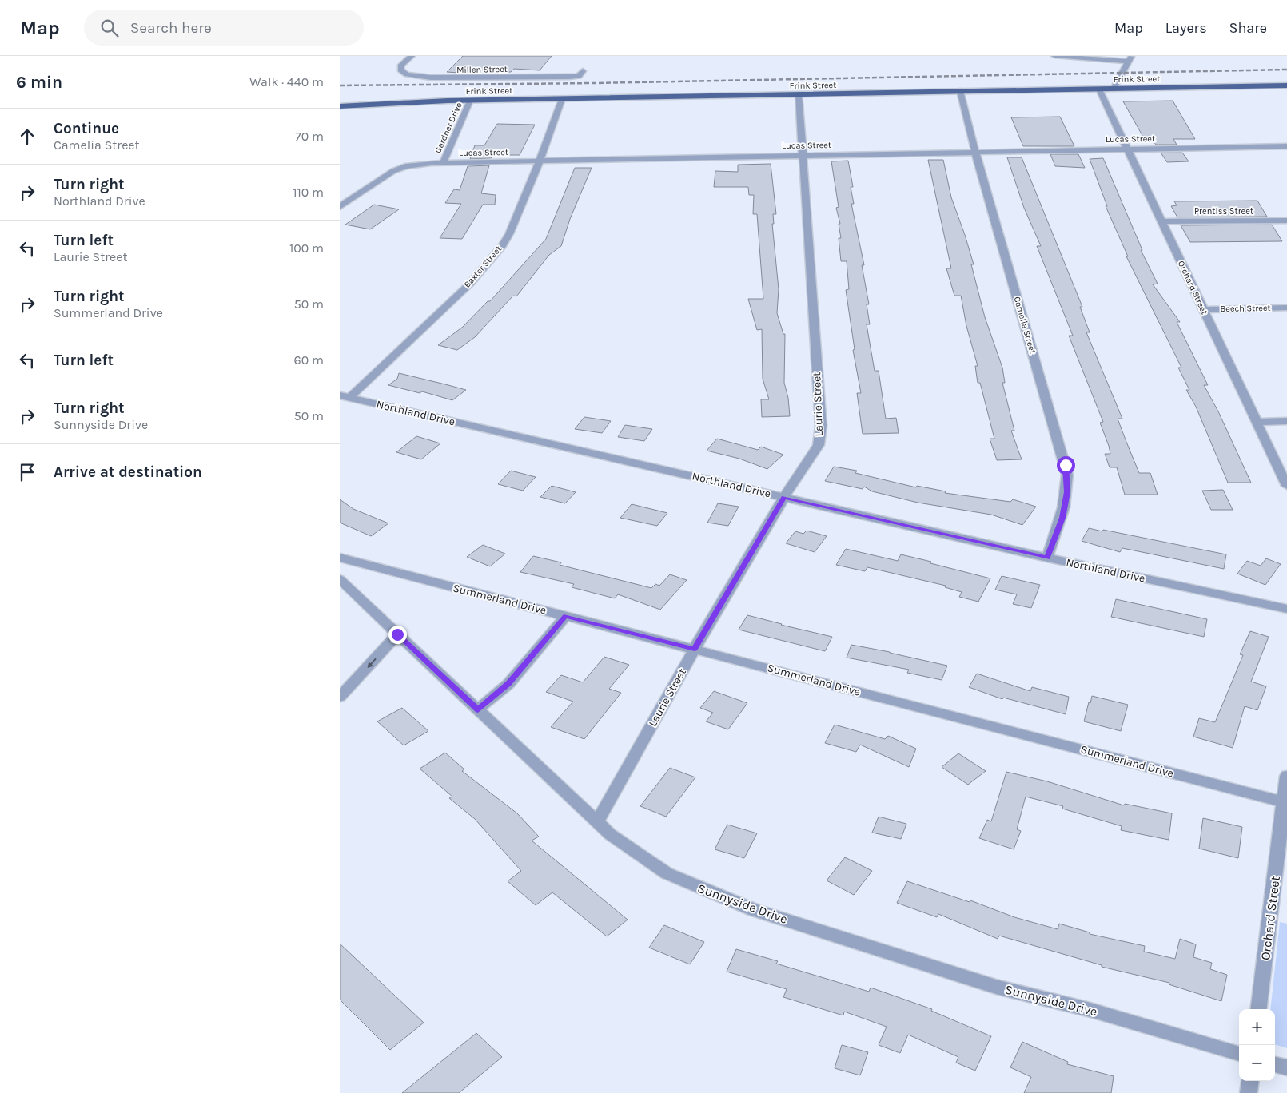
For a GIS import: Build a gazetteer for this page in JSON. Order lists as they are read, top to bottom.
{
  "streets": {
    "main road": ["Frink Street"],
    "street": [
      "Millen Street",
      "Gardner Drive",
      "Lucas Street",
      "Prentiss Street",
      "Baxter Street",
      "Orchard Street",
      "Beech Street",
      "Camelia Street",
      "Laurie Street",
      "Northland Drive",
      "Summerland Drive",
      "Sunnyside Drive"
    ]
  },
  "crossings": [
    ["Frink Street", "Gardner Drive"],
    ["Frink Street", "Baxter Street"],
    ["Frink Street", "Orchard Street"],
    ["Frink Street", "Camelia Street"],
    ["Frink Street", "Laurie Street"],
    ["Gardner Drive", "Lucas Street"],
    ["Lucas Street", "Baxter Street"],
    ["Lucas Street", "Orchard Street"],
    ["Lucas Street", "Camelia Street"],
    ["Lucas Street", "Laurie Street"],
    ["Prentiss Street", "Orchard Street"],
    ["Baxter Street", "Northland Drive"],
    ["Orchard Street", "Beech Street"],
    ["Orchard Street", "Summerland Drive"],
    ["Camelia Street", "Northland Drive"],
    ["Laurie Street", "Northland Drive"],
    ["Laurie Street", "Summerland Drive"],
    ["Laurie Street", "Sunnyside Drive"]
  ],
  "page": {
    "header": "Map",
    "search": "Search here",
    "nav": ["Map", "Layers", "Share"],
    "heading": ["6 min", "Walk · 440 m"],
    "list": [
      ["Continue", "Camelia Street", "70 m"],
      ["Turn right", "Northland Drive", "110 m"],
      ["Turn left", "Laurie Street", "100 m"],
      ["Turn right", "Summerland Drive", "50 m"],
      ["Turn left", "60 m"],
      ["Turn right", "Sunnyside Drive", "50 m"],
      "Arrive at destination"
    ],
    "map_buttons": ["+", "−"]
  }
}
